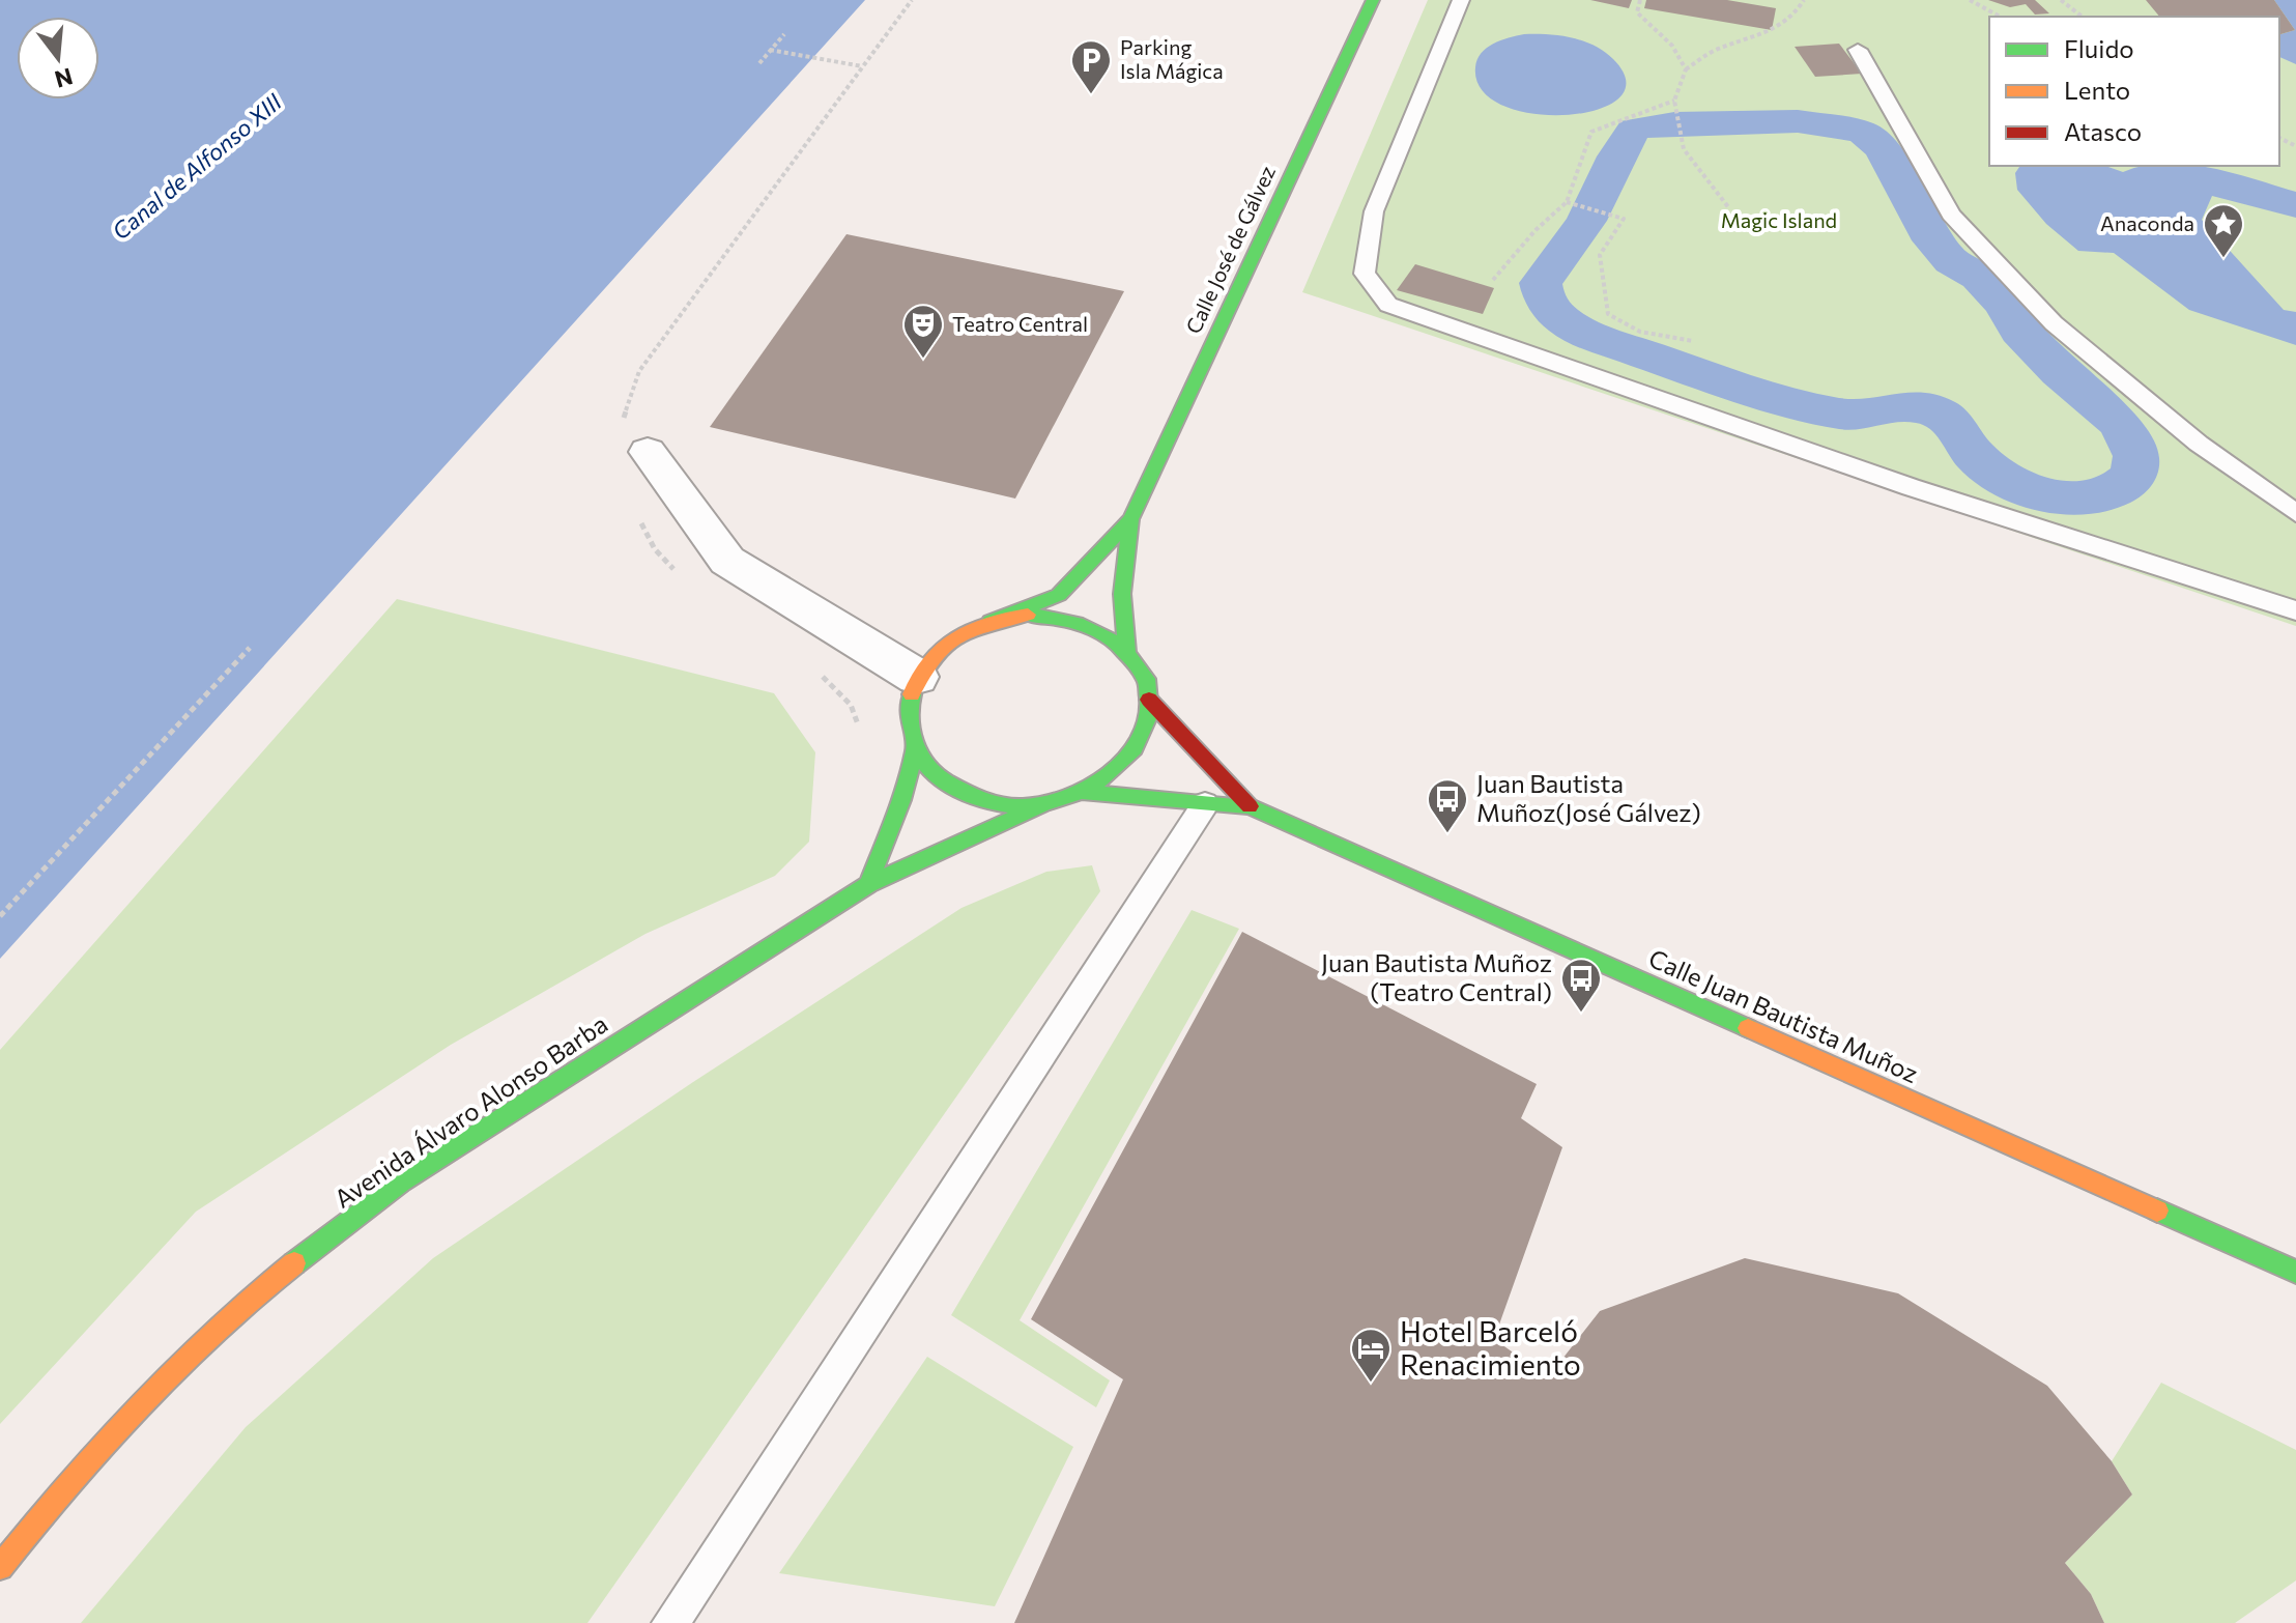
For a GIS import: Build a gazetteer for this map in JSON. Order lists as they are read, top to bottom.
{
  "streets": {
    "main road": ["Calle José de Gálvez", "Calle Juan Bautista Muñoz", "Avenida Álvaro Alonso Barba"]
  },
  "crossings": [
    ["Calle José de Gálvez", "Calle Juan Bautista Muñoz"],
    ["Calle José de Gálvez", "Avenida Álvaro Alonso Barba"],
    ["Calle Juan Bautista Muñoz", "Avenida Álvaro Alonso Barba"]
  ],
  "water": ["Canal de Alfonso XIII"],
  "parks": ["Magic Island"],
  "places": {
    "parking": ["Parking Isla Mágica"],
    "place": ["Anaconda"],
    "theatre": ["Teatro Central"],
    "bus stop": ["Juan Bautista Muñoz(José Gálvez)", "Juan Bautista Muñoz (Teatro Central)"],
    "hotel": ["Hotel Barceló Renacimiento"]
  },
  "legend": ["Fluido", "Lento", "Atasco"],
  "north": "bottom"
}
